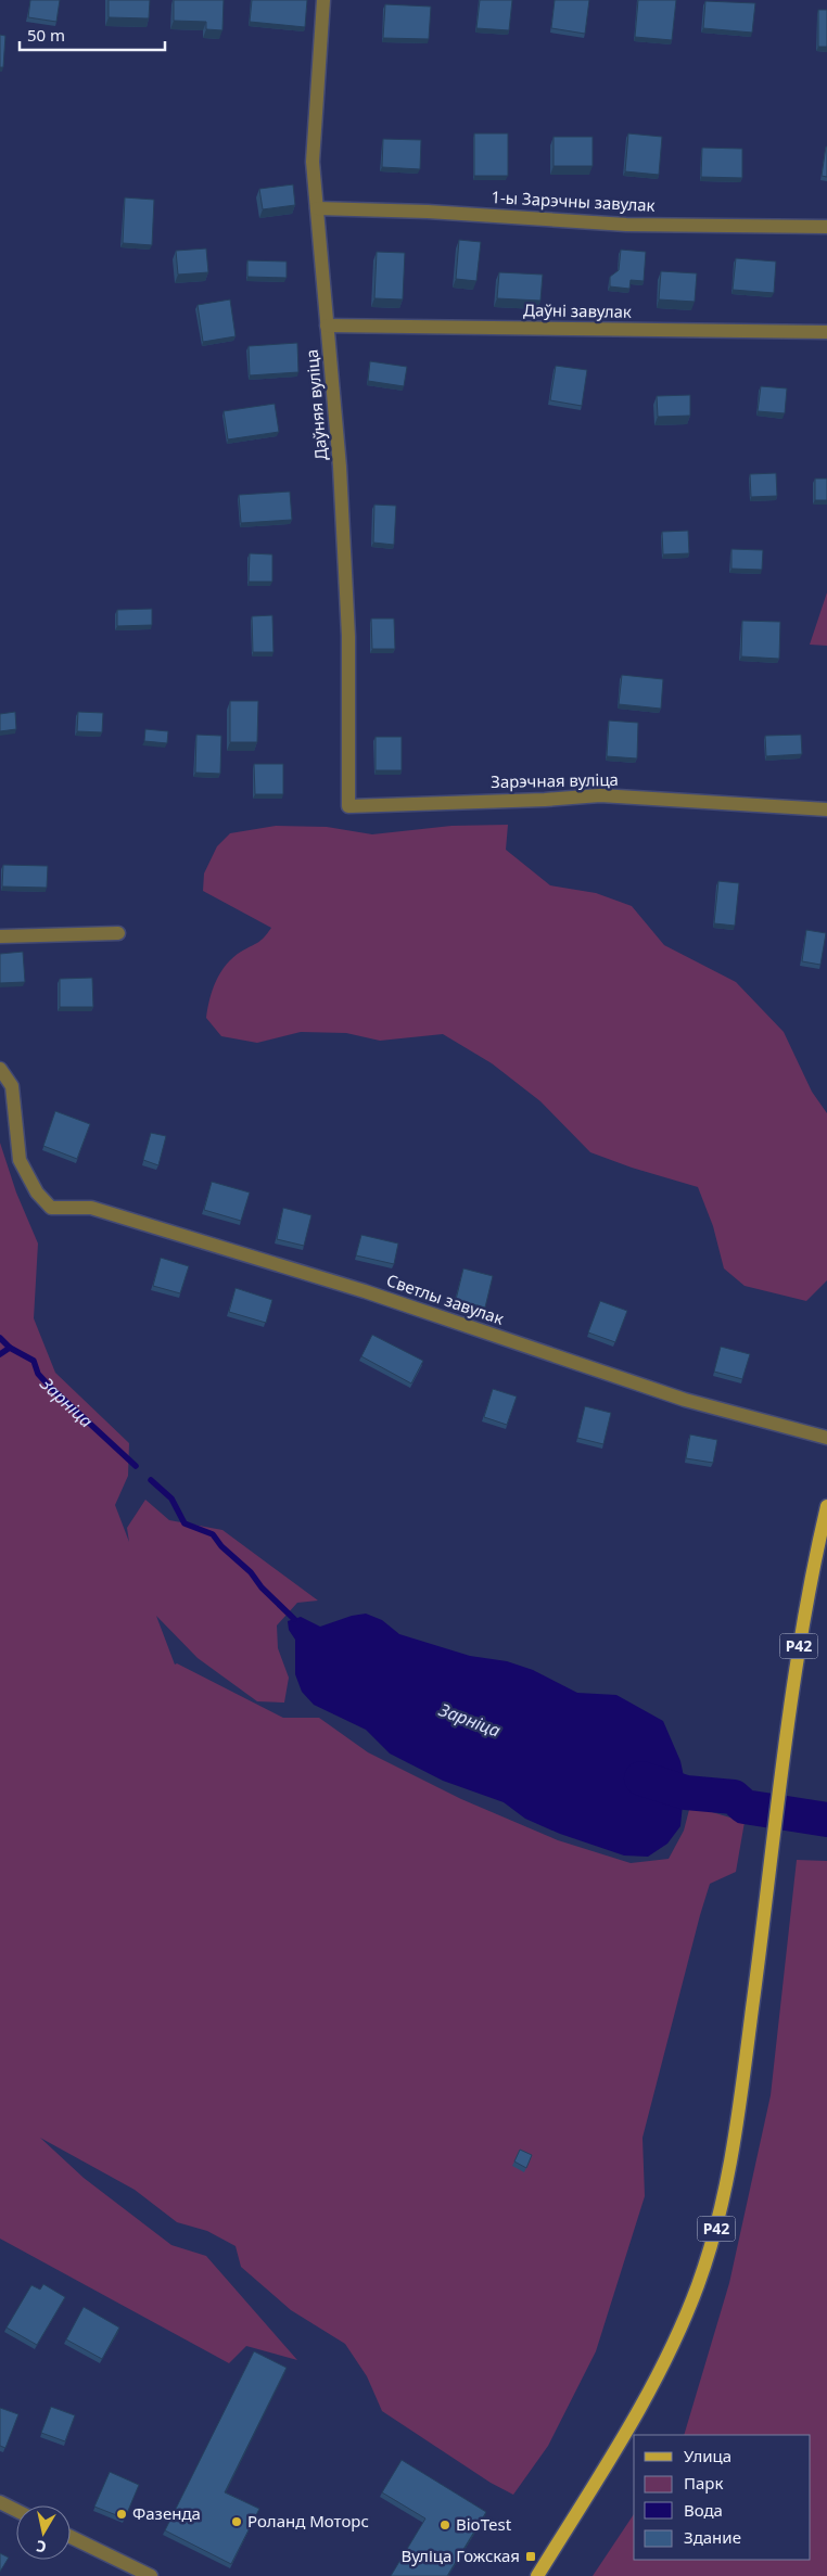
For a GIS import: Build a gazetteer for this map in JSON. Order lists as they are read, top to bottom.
{
  "streets": {
    "main road": ["Р42"],
    "street": [
      "1-ы Зарэчны завулак",
      "Даўні завулак",
      "Даўняя вуліца",
      "Зарэчная вуліца",
      "Светлы завулак"
    ]
  },
  "crossings": [
    ["1-ы Зарэчны завулак", "Даўняя вуліца"],
    ["Даўні завулак", "Даўняя вуліца"],
    ["Даўняя вуліца", "Зарэчная вуліца"]
  ],
  "water": ["Зарніца"],
  "places": {
    "other": ["Фазенда", "Роланд Моторс", "BioTest"],
    "transit": ["Вуліца Гожская"]
  },
  "legend": [
    "Улица",
    "Парк",
    "Вода",
    "Здание"
  ],
  "scale_bar": "50 m",
  "north": "bottom"
}
